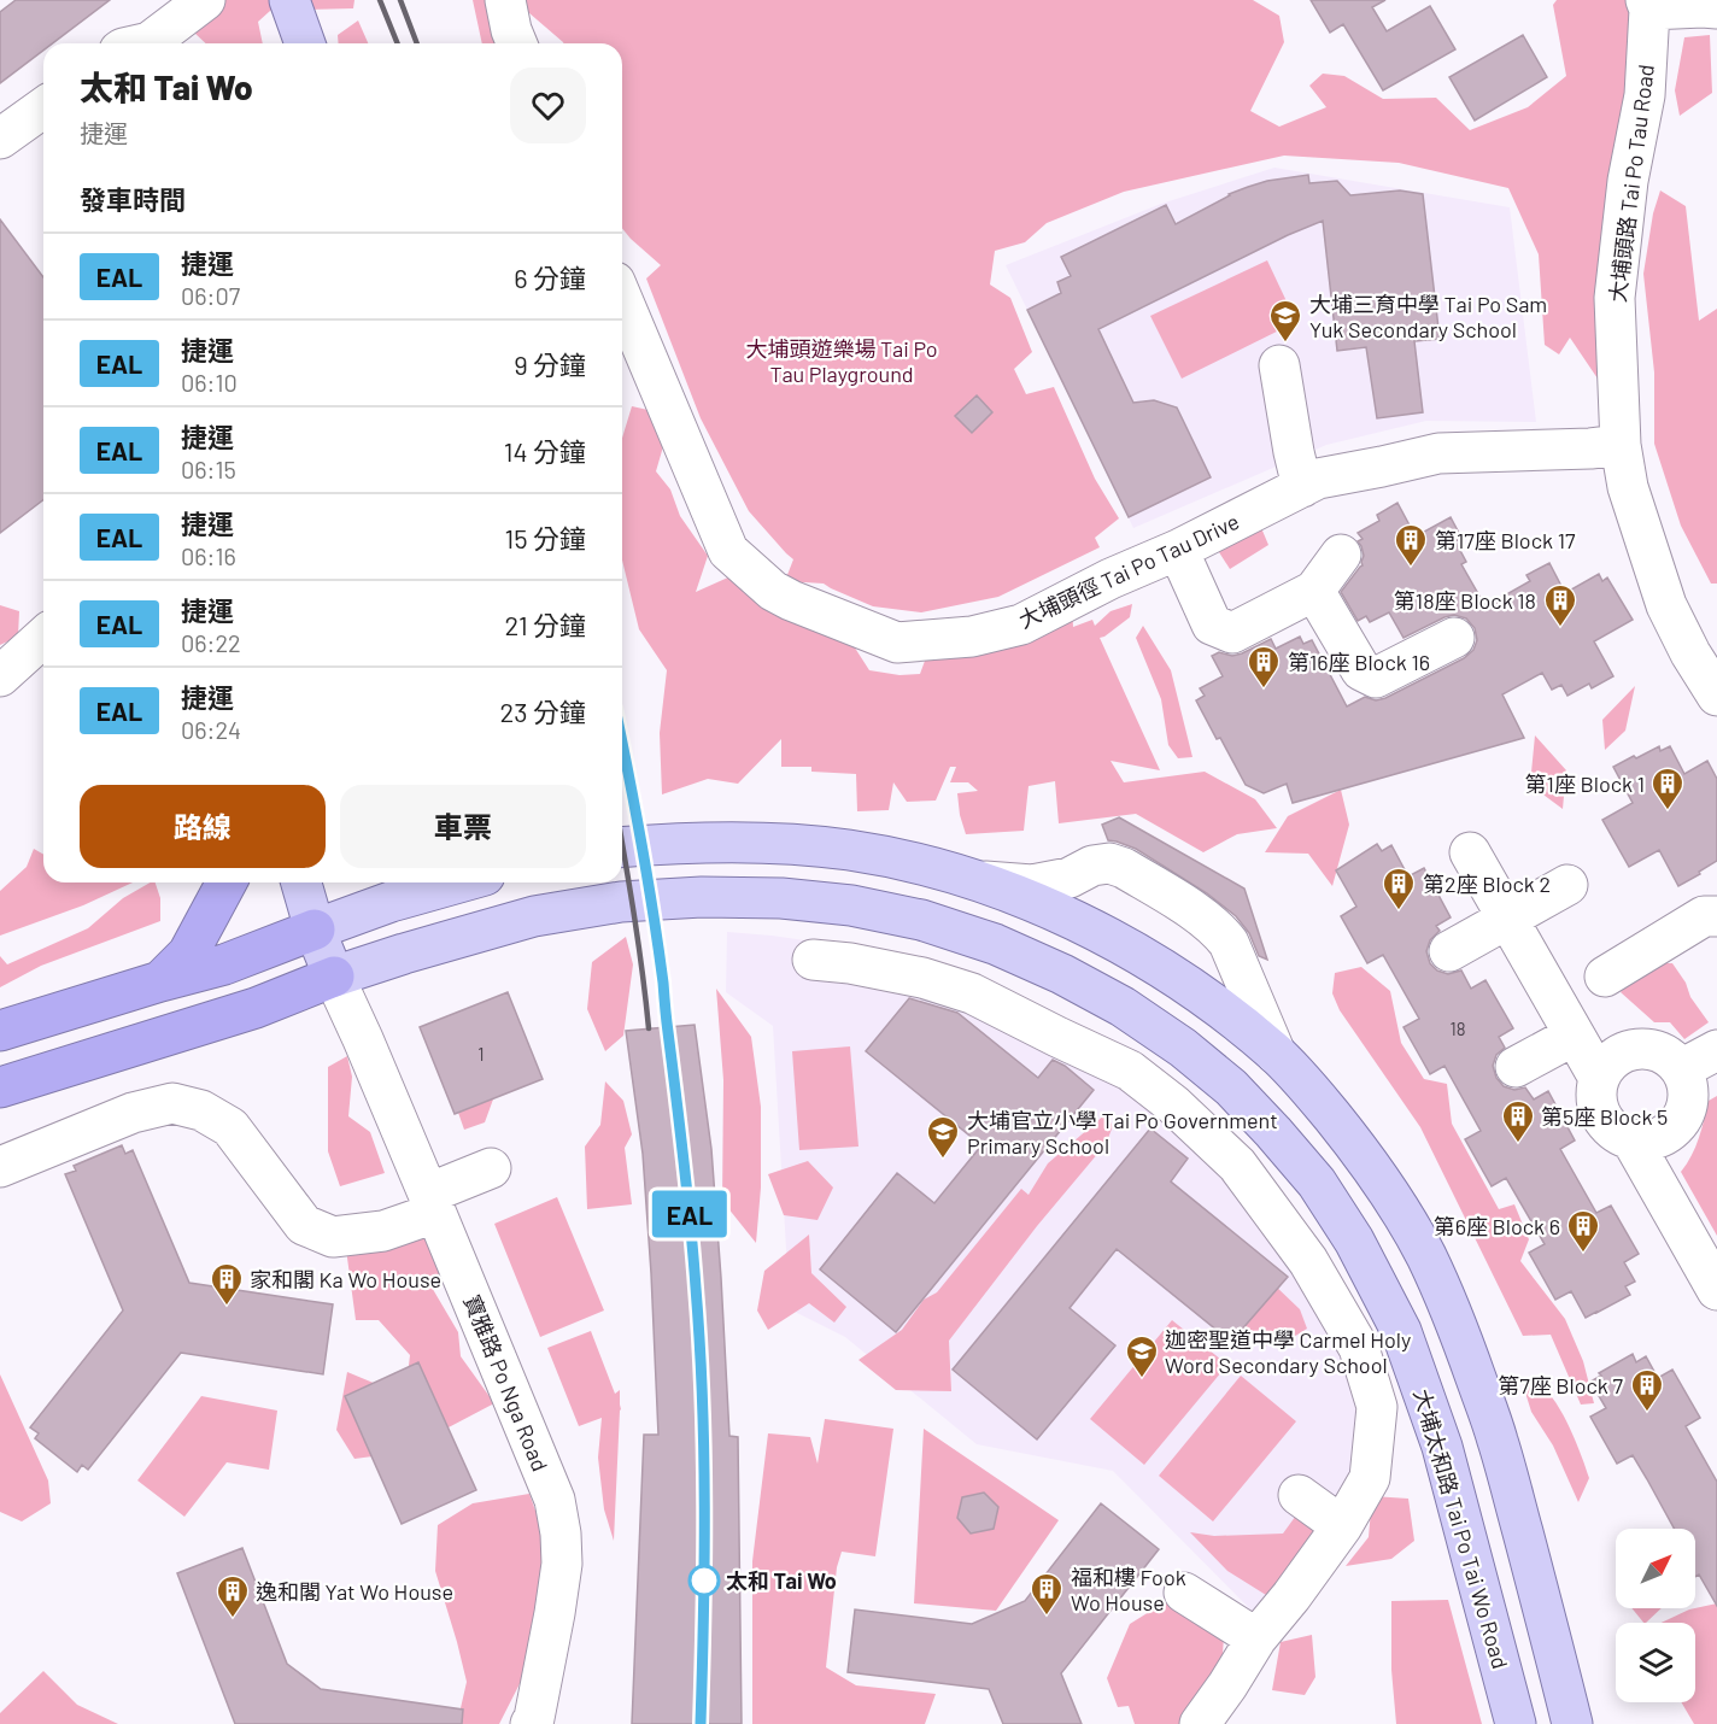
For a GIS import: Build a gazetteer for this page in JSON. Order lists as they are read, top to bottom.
{
  "streets": {
    "main road": ["大埔太和路 Tai Po Tai Wo Road"],
    "street": ["大埔頭路 Tai Po Tau Road", "大埔頭徑 Tai Po Tau Drive", "寶雅路 Po Nga Road"]
  },
  "crossings": [
    ["大埔頭路 Tai Po Tau Road", "大埔頭徑 Tai Po Tau Drive"],
    ["寶雅路 Po Nga Road", "大埔太和路 Tai Po Tai Wo Road"]
  ],
  "parks": ["大埔頭遊樂場 Tai Po Tau Playground"],
  "places": {
    "school or university": ["大埔三育中學 Tai Po Sam Yuk Secondary School", "大埔官立小學 Tai Po Government Primary School", "迦密聖道中學 Carmel Holy Word Secondary School"],
    "building": [
      "第17座 Block 17",
      "第18座 Block 18",
      "第16座 Block 16",
      "第1座 Block 1",
      "第2座 Block 2",
      "第5座 Block 5",
      "第6座 Block 6",
      "家和閣 Ka Wo House",
      "第7座 Block 7",
      "福和樓 Fook Wo House",
      "逸和閣 Yat Wo House"
    ],
    "other": ["太和 Tai Wo"]
  },
  "lines": ["metro line EAL"],
  "house_numbers": ["18", "1"],
  "north": "top right",
  "page": {
    "on_map": "EAL",
    "heading": [
      ["太和 Tai Wo", "捷運"],
      "發車時間"
    ],
    "list": [
      {
        "mark": "EAL",
        "name": "捷運",
        "note": "06:07",
        "value": "6 分鐘"
      },
      {
        "mark": "EAL",
        "name": "捷運",
        "note": "06:10",
        "value": "9 分鐘"
      },
      {
        "mark": "EAL",
        "name": "捷運",
        "note": "06:15",
        "value": "14 分鐘"
      },
      {
        "mark": "EAL",
        "name": "捷運",
        "note": "06:16",
        "value": "15 分鐘"
      },
      {
        "mark": "EAL",
        "name": "捷運",
        "note": "06:22",
        "value": "21 分鐘"
      },
      {
        "mark": "EAL",
        "name": "捷運",
        "note": "06:24",
        "value": "23 分鐘"
      }
    ],
    "buttons": ["路線", "車票"]
  }
}
